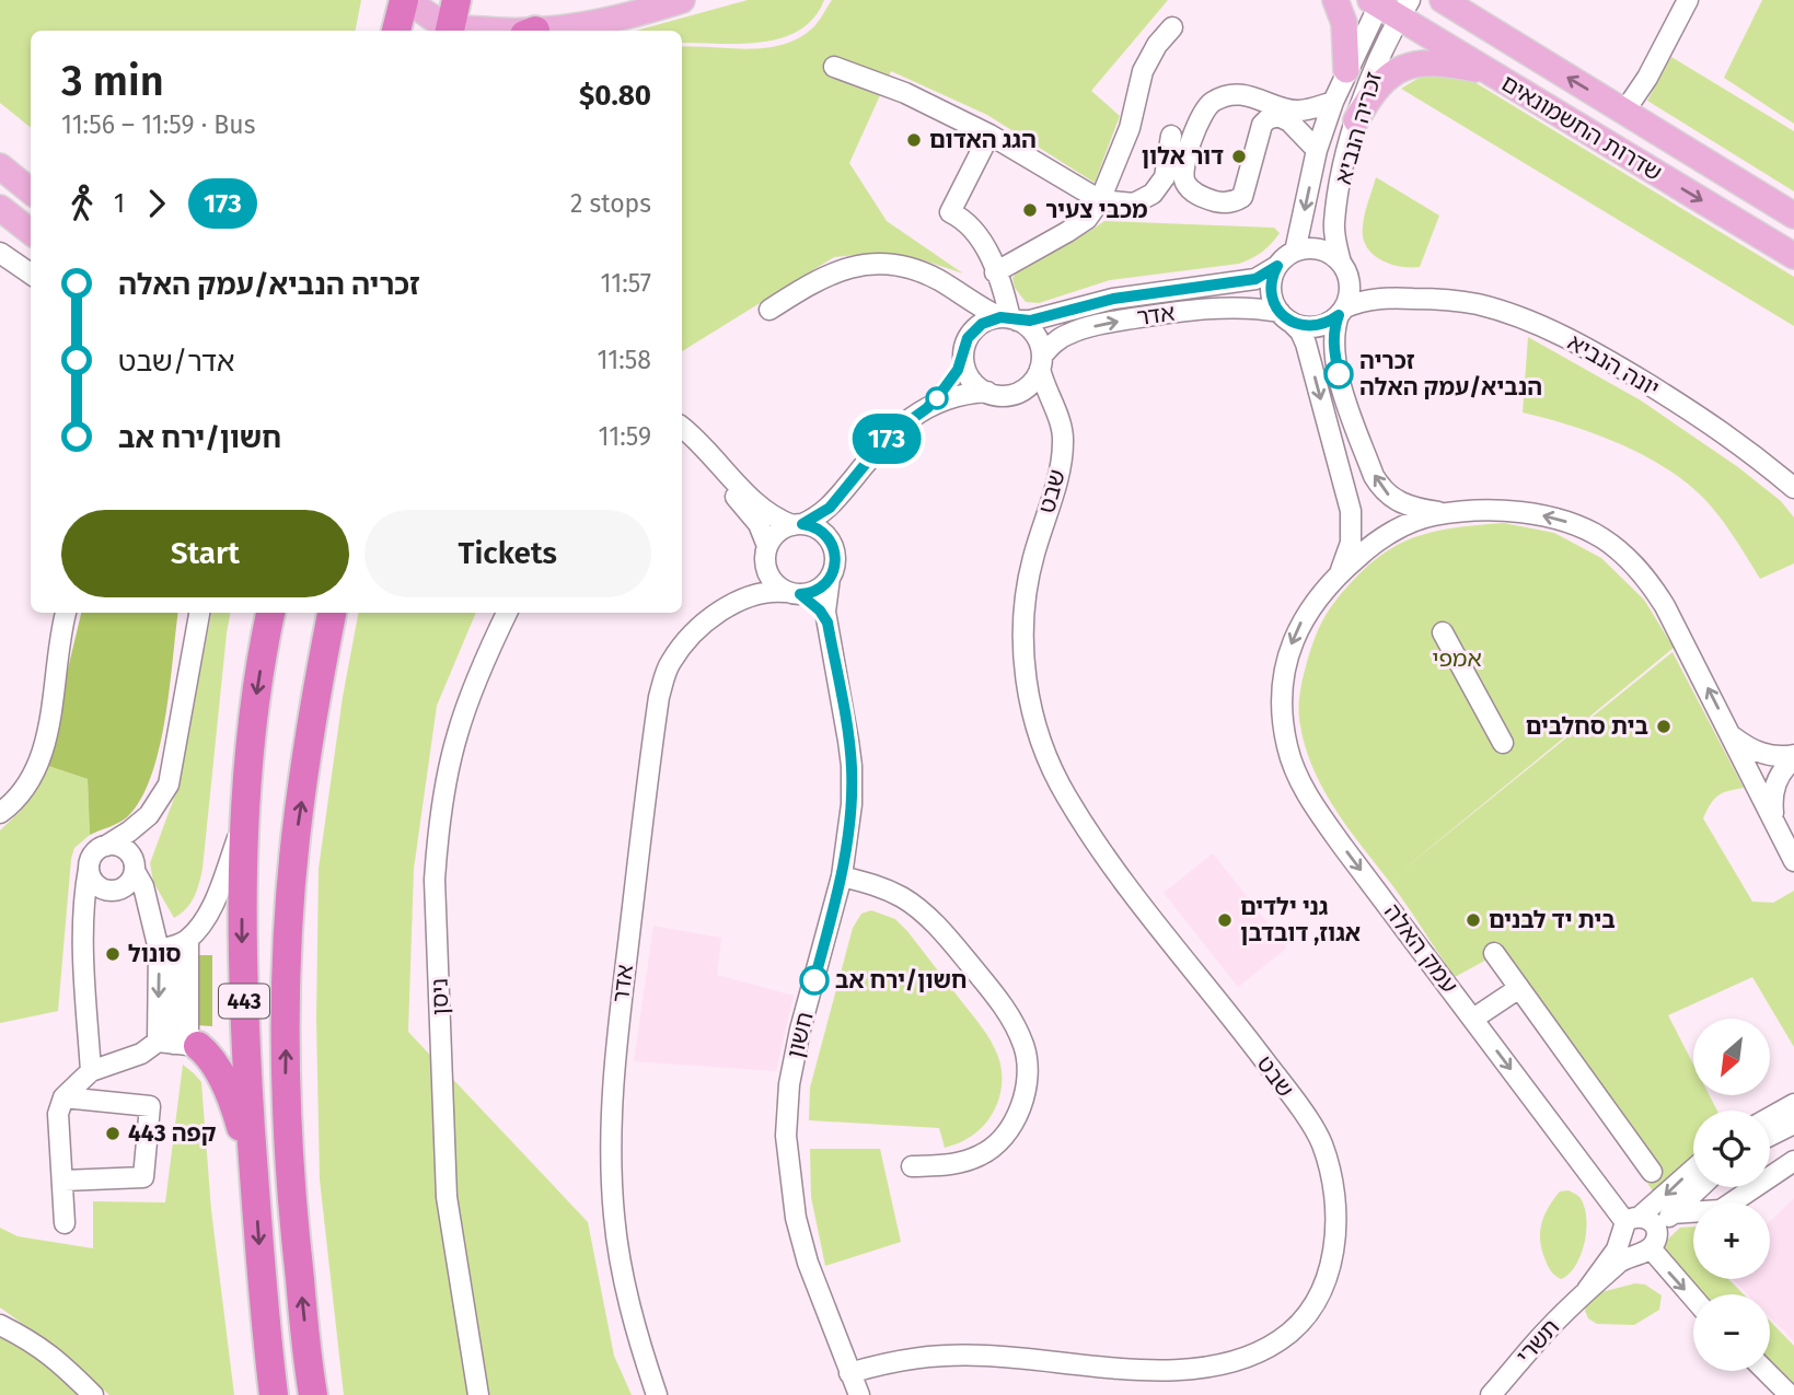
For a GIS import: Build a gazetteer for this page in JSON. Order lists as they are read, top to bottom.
{
  "streets": {
    "highway": ["443"],
    "main road": ["שדרות החשמונאים"],
    "street": [
      "זכריה הנביא",
      "אדר",
      "יונה הנביא",
      "שבט",
      "עמק האלה",
      "ניסן",
      "חשון",
      "תשרי"
    ]
  },
  "crossings": [
    ["זכריה הנביא", "שדרות החשמונאים"],
    ["זכריה הנביא", "אדר"],
    ["זכריה הנביא", "יונה הנביא"],
    ["אדר", "יונה הנביא"],
    ["אדר", "שבט"],
    ["אדר", "חשון"],
    ["שבט", "חשון"],
    ["עמק האלה", "תשרי"]
  ],
  "parks": ["אמפי"],
  "places": [
    "הגג האדום",
    "דור אלון",
    "מכבי צעיר",
    "זכריה הנביא/עמק האלה",
    "בית סחלבים",
    "גני ילדים אגוז, דובדבן",
    "בית יד לבנים",
    "סונול",
    "חשון/ירח אב",
    "קפה 443"
  ],
  "lines": ["bus line 173"],
  "north": "bottom left",
  "page": {
    "on_map": "173",
    "heading": ["3 min", "11:56 – 11:59 · Bus", "$0.80"],
    "legs": ["1", "173", "2 stops"],
    "list": [
      {
        "name": "זכריה הנביא/עמק האלה",
        "value": "11:57"
      },
      {
        "name": "אדר/שבט",
        "value": "11:58"
      },
      {
        "name": "חשון/ירח אב",
        "value": "11:59"
      }
    ],
    "buttons": ["Start", "Tickets"],
    "map_buttons": ["+", "−"]
  }
}
